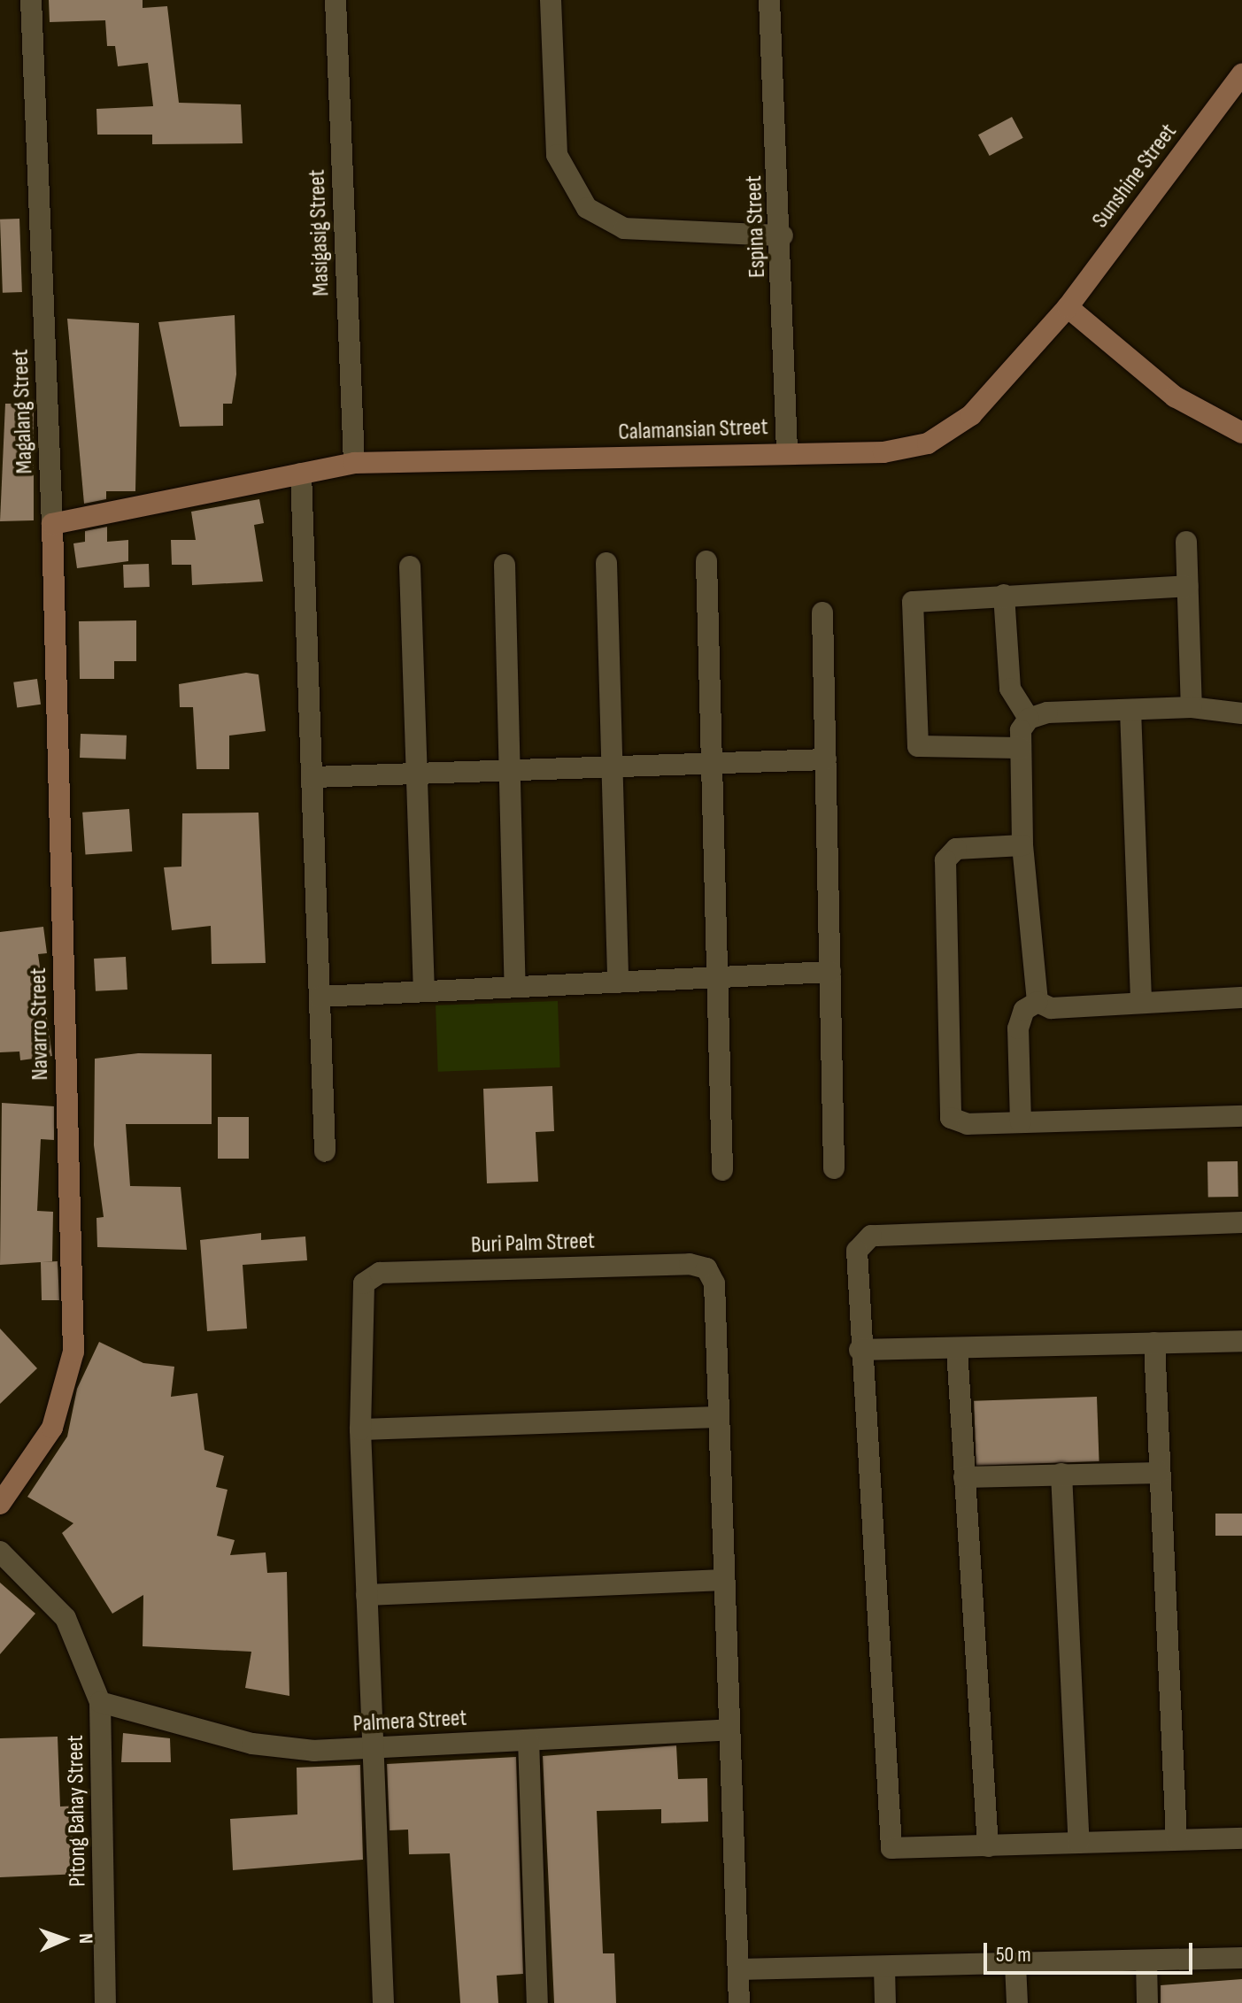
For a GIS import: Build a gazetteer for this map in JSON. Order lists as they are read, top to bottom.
{
  "streets": {
    "street": [
      "Sunshine Street",
      "Espina Street",
      "Masigasig Street",
      "Magalang Street",
      "Calamansian Street",
      "Navarro Street",
      "Buri Palm Street",
      "Palmera Street",
      "Pitong Bahay Street"
    ]
  },
  "crossings": [
    ["Sunshine Street", "Calamansian Street"],
    ["Espina Street", "Calamansian Street"],
    ["Masigasig Street", "Calamansian Street"],
    ["Magalang Street", "Calamansian Street"],
    ["Magalang Street", "Navarro Street"],
    ["Calamansian Street", "Navarro Street"],
    ["Palmera Street", "Pitong Bahay Street"]
  ],
  "scale_bar": "50 m",
  "north": "right"
}
